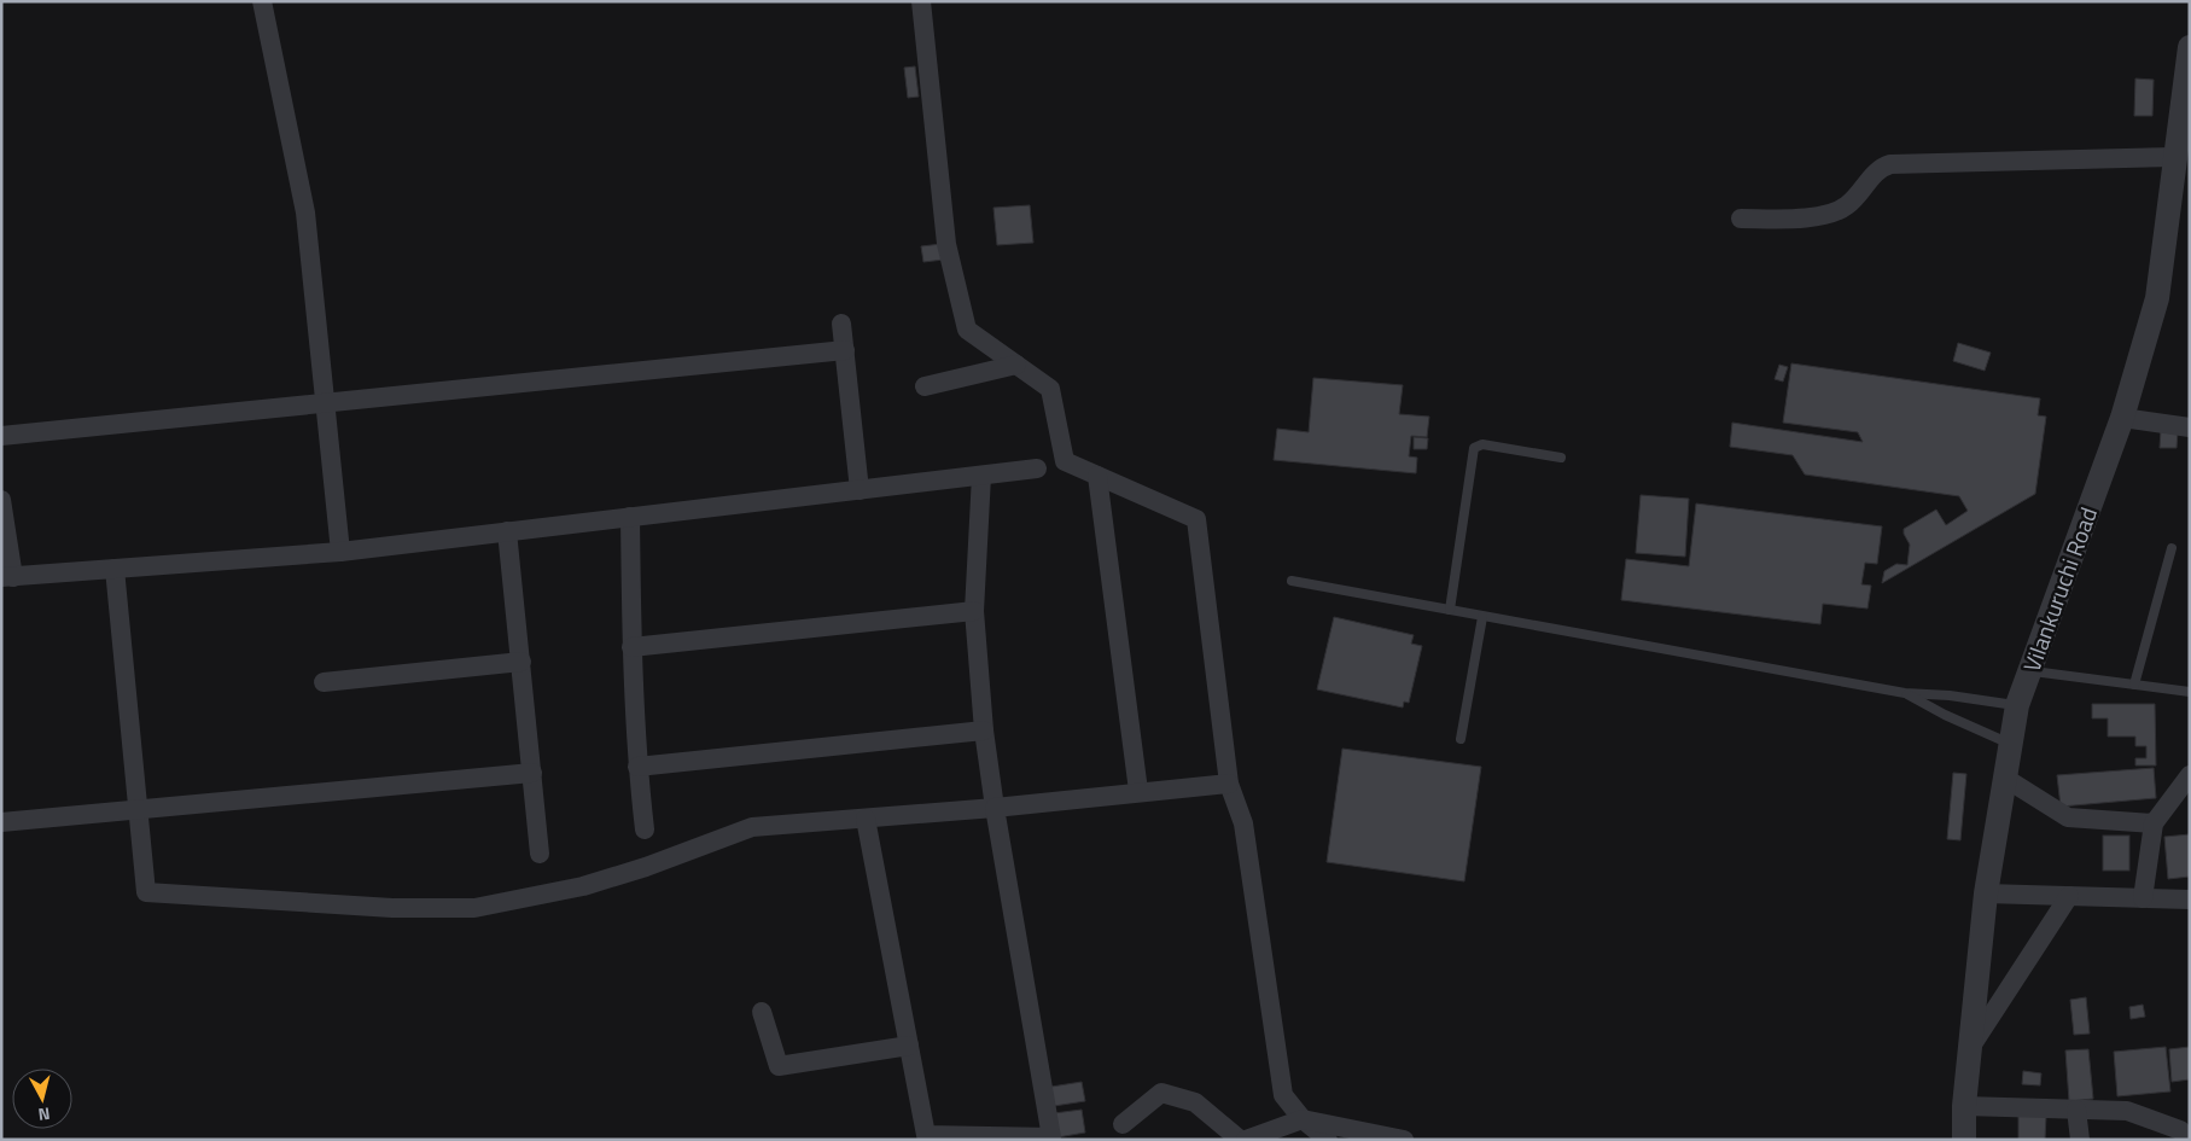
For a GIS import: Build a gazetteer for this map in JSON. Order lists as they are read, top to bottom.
{
  "streets": {
    "street": ["Vilankuruchi Road"]
  },
  "north": "bottom"
}
